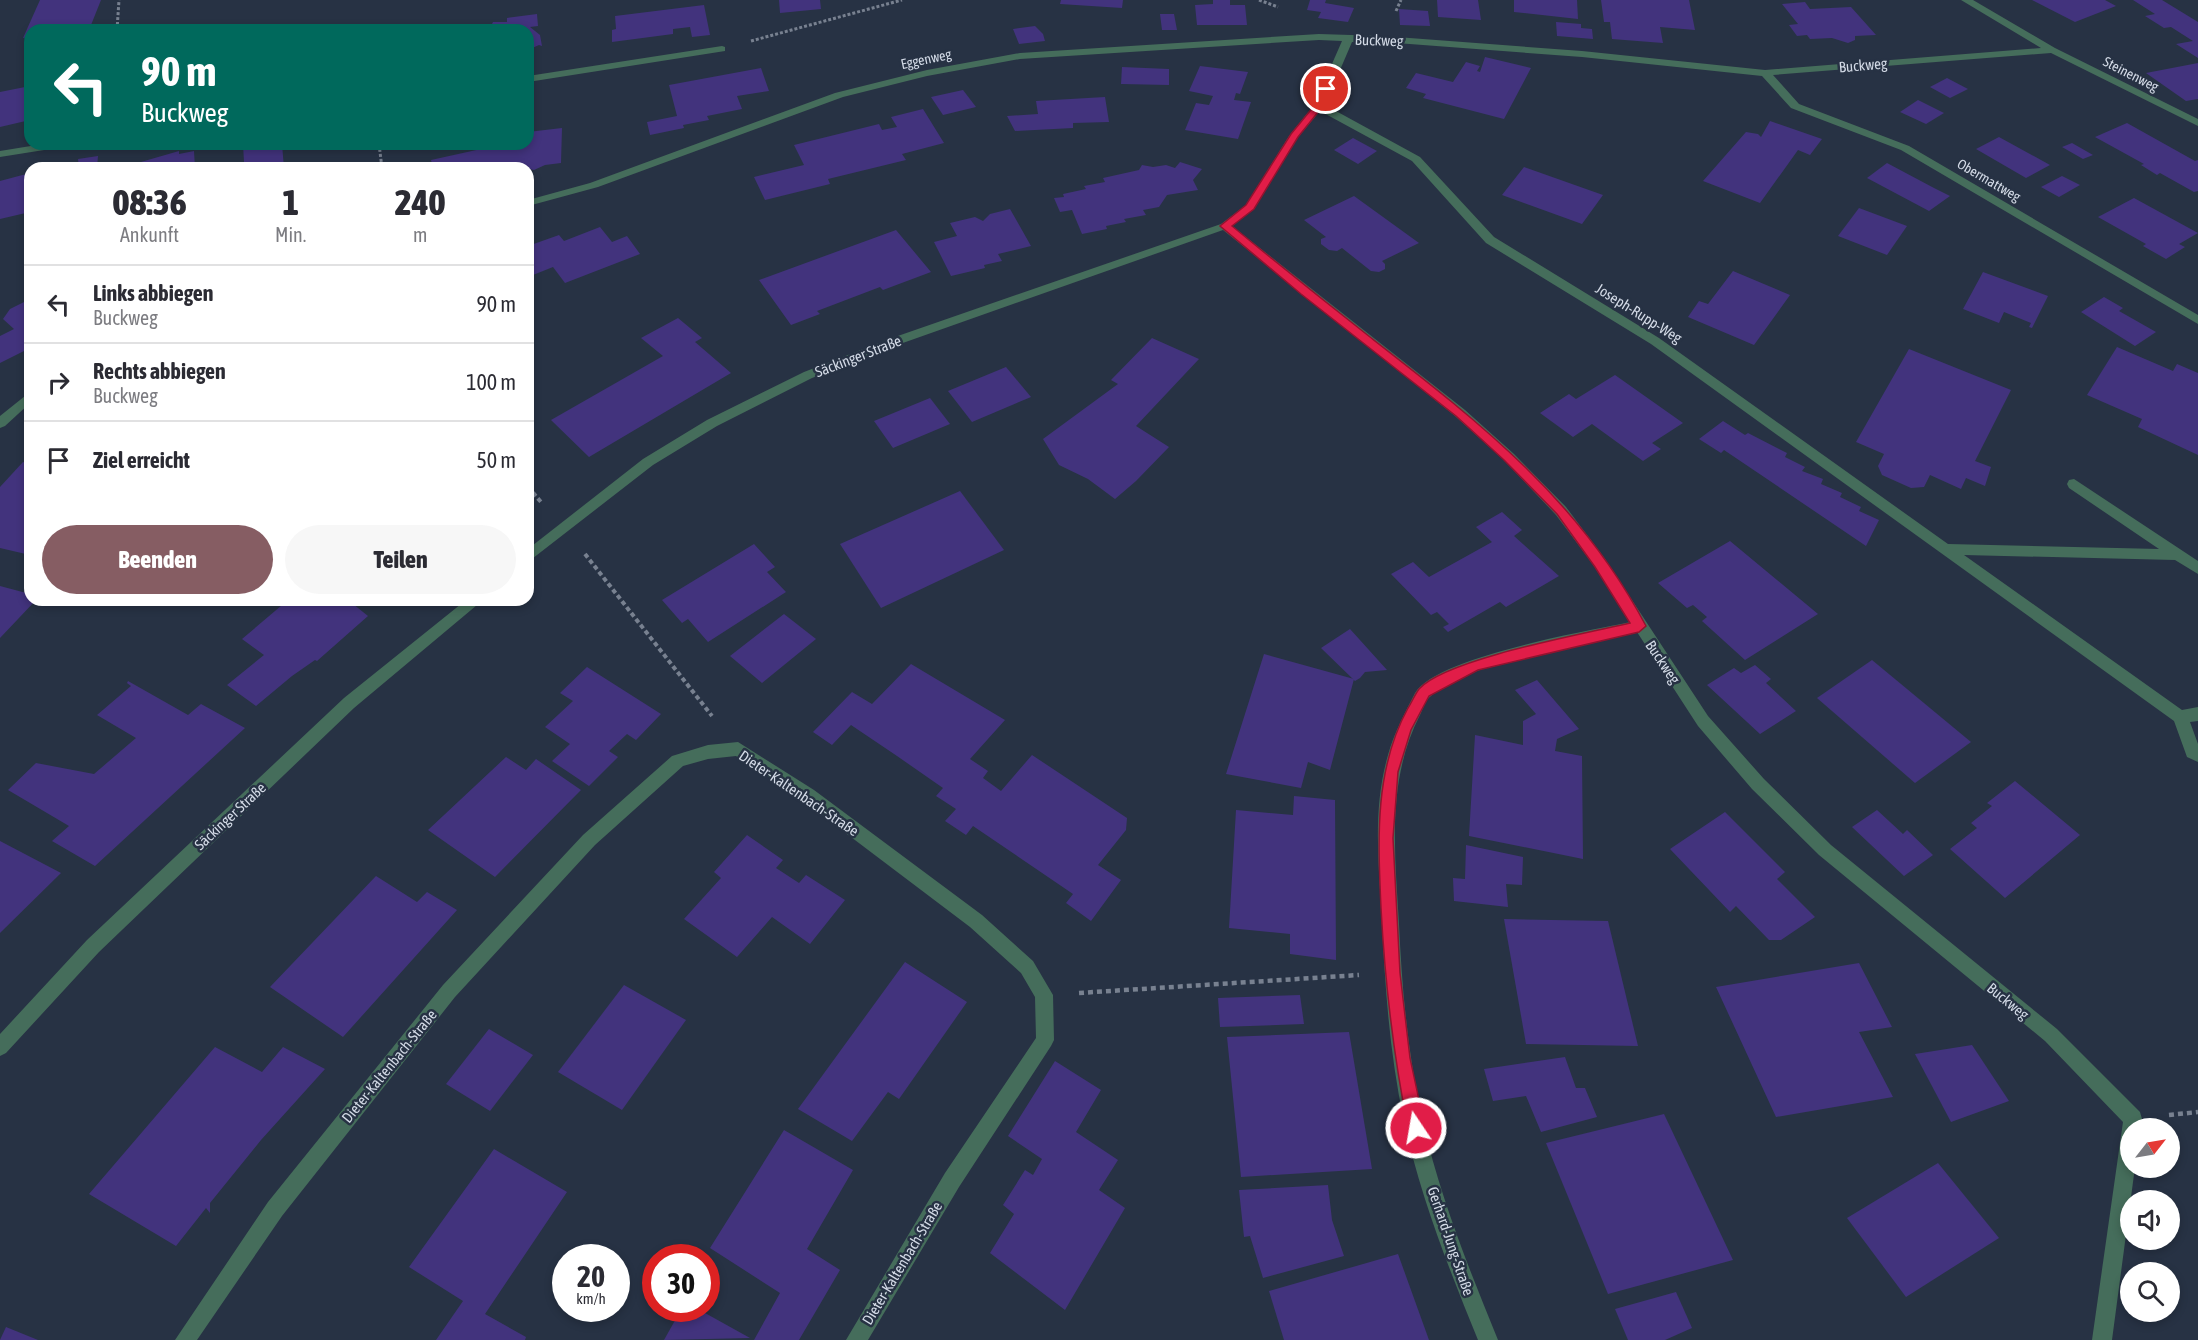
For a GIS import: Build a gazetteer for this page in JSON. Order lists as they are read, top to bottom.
{
  "streets": {
    "street": [
      "Buckweg",
      "Eggenweg",
      "Steinenweg",
      "Obermattweg",
      "Joseph-Rupp-Weg",
      "Säckinger Straße",
      "Dieter-Kaltenbach-Straße",
      "Gerhard-Jung-Straße"
    ]
  },
  "crossings": [
    ["Buckweg", "Eggenweg"],
    ["Buckweg", "Steinenweg"],
    ["Buckweg", "Obermattweg"],
    ["Buckweg", "Joseph-Rupp-Weg"],
    ["Buckweg", "Säckinger Straße"],
    ["Buckweg", "Gerhard-Jung-Straße"]
  ],
  "north": "top right",
  "page": {
    "turn": ["90 m", "Buckweg"],
    "eta": [
      "08:36",
      "Ankunft",
      "1",
      "Min.",
      "240",
      "m"
    ],
    "list": [
      {
        "name": "Links abbiegen",
        "note": "Buckweg",
        "value": "90 m"
      },
      {
        "name": "Rechts abbiegen",
        "note": "Buckweg",
        "value": "100 m"
      },
      {
        "name": "Ziel erreicht",
        "value": "50 m"
      }
    ],
    "buttons": ["Beenden", "Teilen"],
    "speed": "20 km/h",
    "limit": "30"
  }
}
